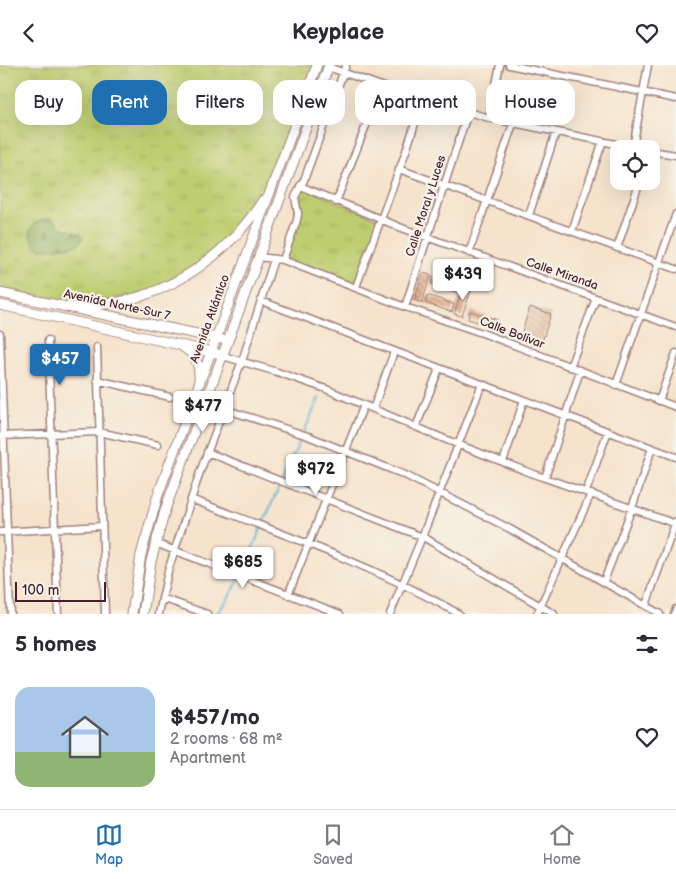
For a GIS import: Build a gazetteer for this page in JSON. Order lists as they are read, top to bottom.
{
  "streets": {
    "main road": ["Avenida Norte-Sur 7", "Avenida Atlántico"],
    "street": ["Calle Moral y Luces", "Calle Miranda", "Calle Bolívar"]
  },
  "crossings": [
    ["Calle Moral y Luces", "Calle Miranda"],
    ["Calle Moral y Luces", "Calle Bolívar"],
    ["Avenida Norte-Sur 7", "Avenida Atlántico"],
    ["Avenida Atlántico", "Calle Bolívar"]
  ],
  "scale_bar": "100 m",
  "page": {
    "header": "Keyplace",
    "chip": [
      "Buy",
      "Rent",
      "Filters",
      "New",
      "Apartment",
      "House"
    ],
    "price": [
      "$439",
      "$457",
      "$477",
      "$972",
      "$685"
    ],
    "scale": "100 m",
    "heading": "5 homes",
    "list": [
      {
        "name": "$457/mo",
        "note": "2 rooms · 68 m² · Apartment"
      }
    ],
    "tabs": ["Map", "Saved", "Home"]
  }
}
